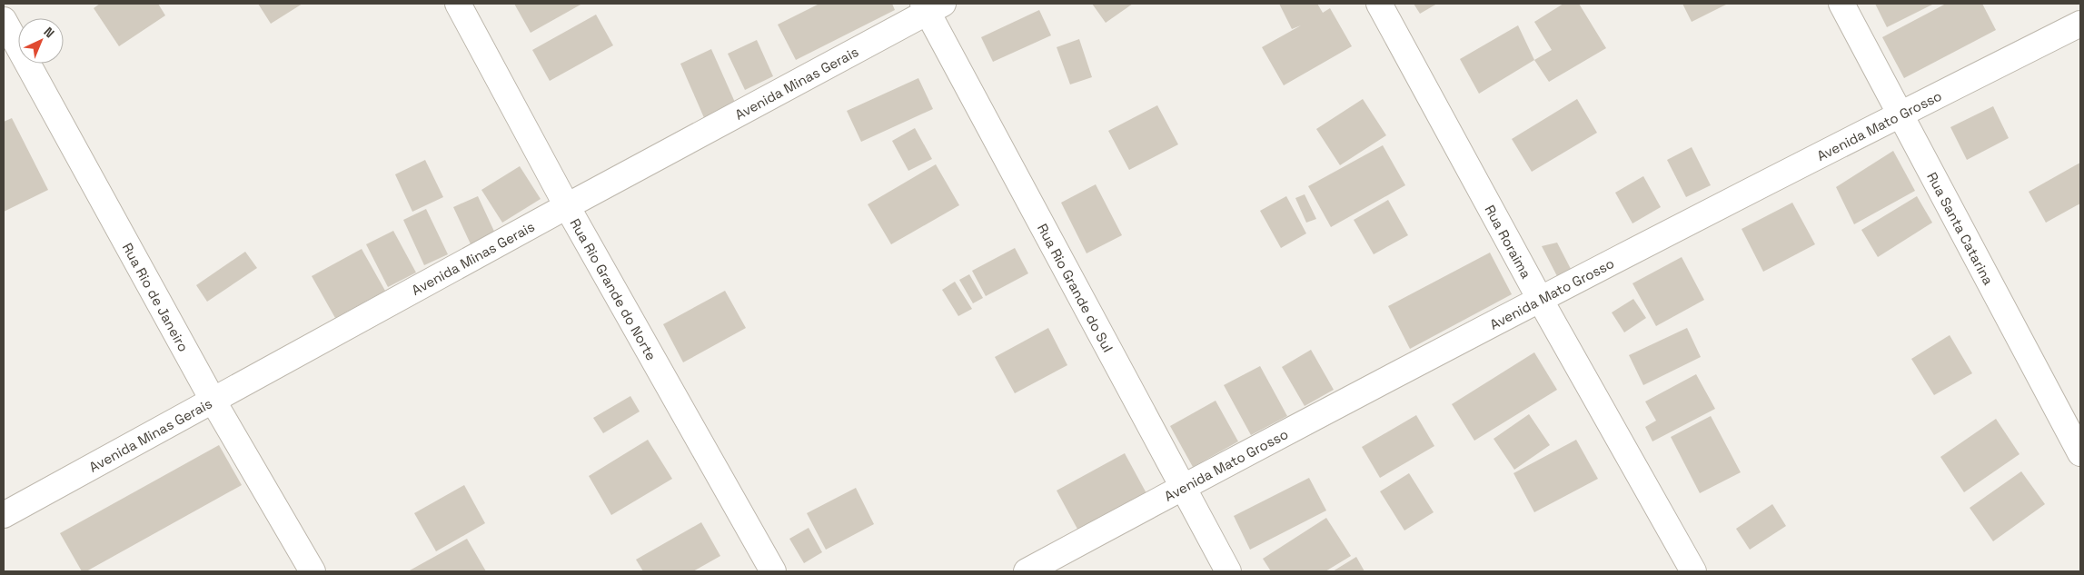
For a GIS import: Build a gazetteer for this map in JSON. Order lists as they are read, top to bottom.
{
  "streets": {
    "street": [
      "Avenida Minas Gerais",
      "Avenida Mato Grosso",
      "Rua Santa Catarina",
      "Rua Roraima",
      "Rua Rio Grande do Sul",
      "Rua Rio Grande do Norte",
      "Rua Rio de Janeiro"
    ]
  },
  "crossings": [
    ["Avenida Minas Gerais", "Rua Rio Grande do Sul"],
    ["Avenida Minas Gerais", "Rua Rio Grande do Norte"],
    ["Avenida Minas Gerais", "Rua Rio de Janeiro"],
    ["Avenida Mato Grosso", "Rua Santa Catarina"],
    ["Avenida Mato Grosso", "Rua Roraima"],
    ["Avenida Mato Grosso", "Rua Rio Grande do Sul"]
  ],
  "north": "top right"
}
